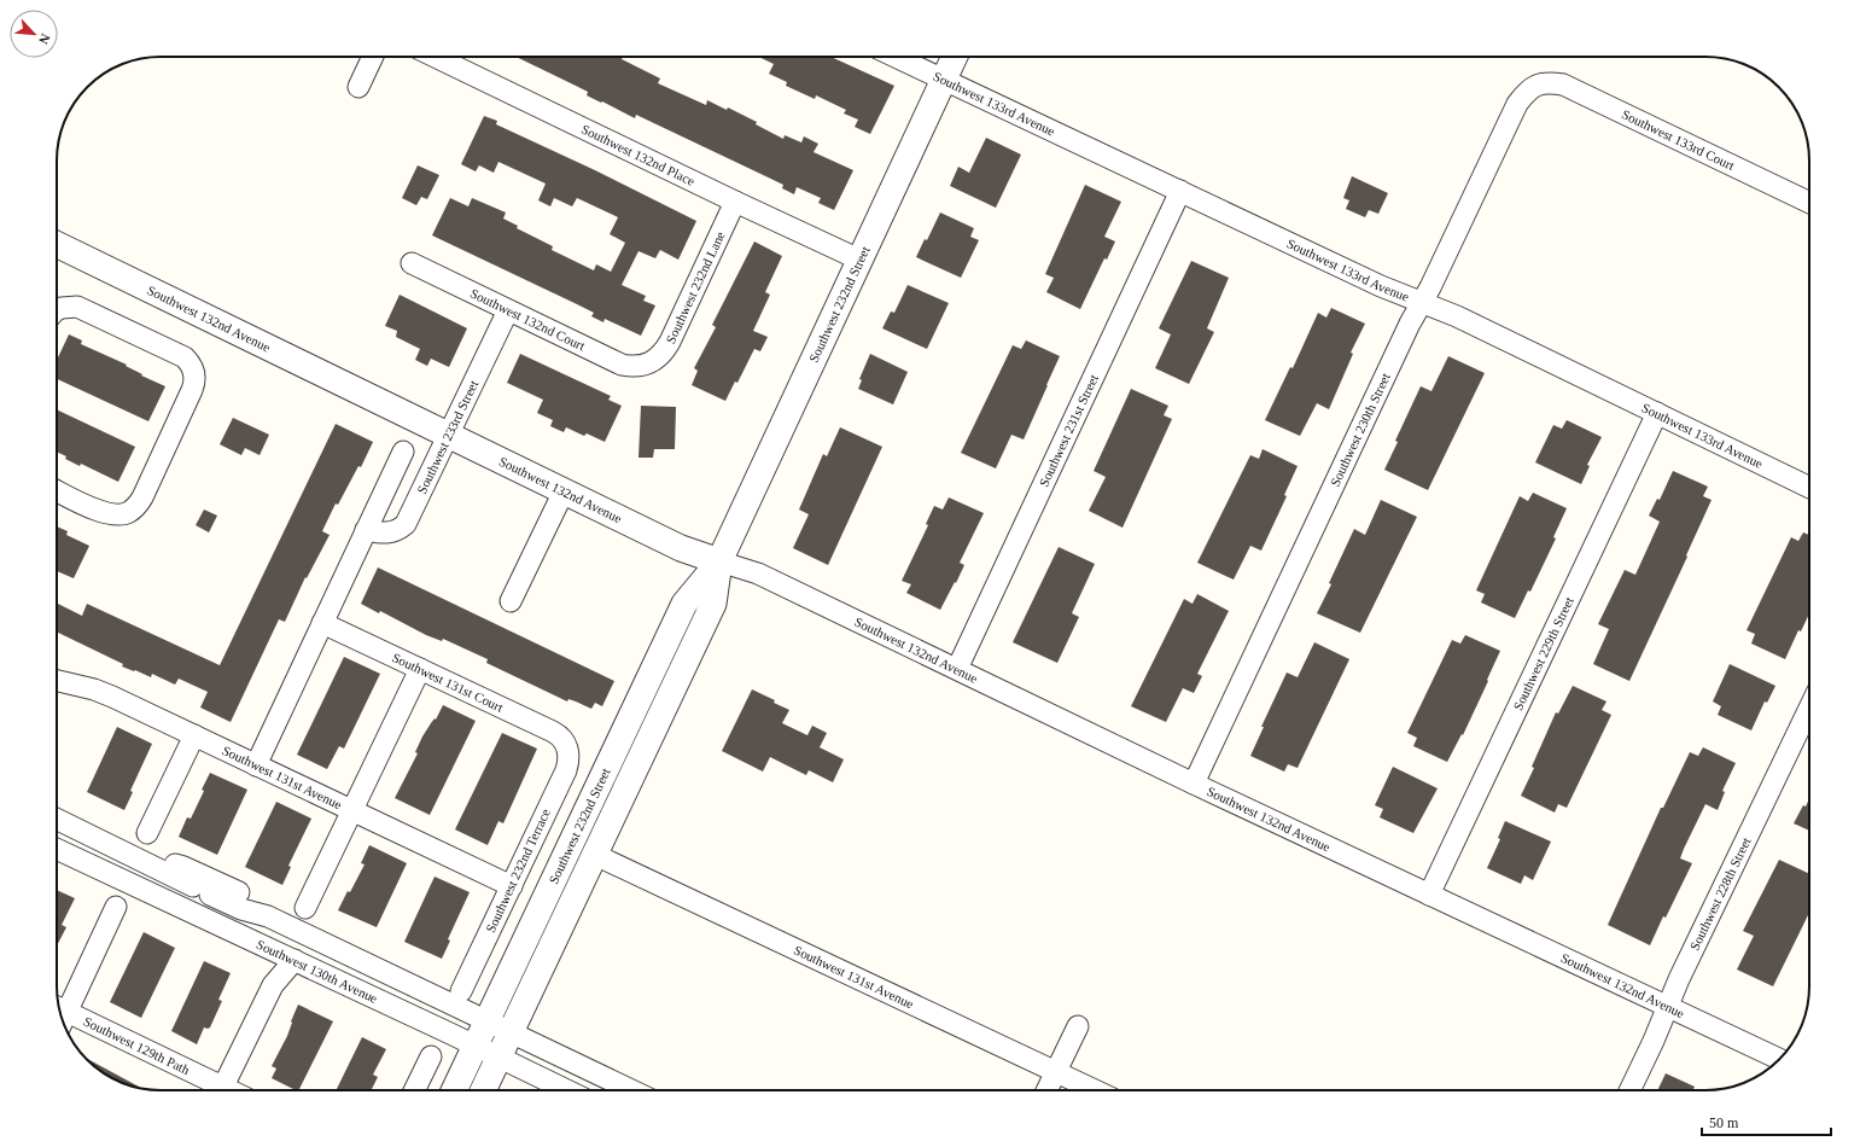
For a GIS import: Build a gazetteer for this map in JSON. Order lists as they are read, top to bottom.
{
  "streets": {
    "street": [
      "Southwest 133rd Avenue",
      "Southwest 133rd Court",
      "Southwest 132nd Place",
      "Southwest 232nd Lane",
      "Southwest 232nd Street",
      "Southwest 132nd Avenue",
      "Southwest 132nd Court",
      "Southwest 231st Street",
      "Southwest 230th Street",
      "Southwest 233rd Street",
      "Southwest 229th Street",
      "Southwest 131st Court",
      "Southwest 131st Avenue",
      "Southwest 232nd Terrace",
      "Southwest 228th Street",
      "Southwest 130th Avenue",
      "Southwest 129th Path"
    ]
  },
  "crossings": [
    ["Southwest 133rd Avenue", "Southwest 232nd Street"],
    ["Southwest 133rd Avenue", "Southwest 231st Street"],
    ["Southwest 133rd Avenue", "Southwest 230th Street"],
    ["Southwest 133rd Avenue", "Southwest 229th Street"],
    ["Southwest 133rd Court", "Southwest 230th Street"],
    ["Southwest 132nd Place", "Southwest 232nd Lane"],
    ["Southwest 132nd Place", "Southwest 232nd Street"],
    ["Southwest 232nd Lane", "Southwest 132nd Court"],
    ["Southwest 232nd Street", "Southwest 132nd Avenue"],
    ["Southwest 232nd Street", "Southwest 131st Avenue"],
    ["Southwest 232nd Street", "Southwest 130th Avenue"],
    ["Southwest 132nd Avenue", "Southwest 231st Street"],
    ["Southwest 132nd Avenue", "Southwest 230th Street"],
    ["Southwest 132nd Avenue", "Southwest 233rd Street"],
    ["Southwest 132nd Avenue", "Southwest 229th Street"],
    ["Southwest 132nd Avenue", "Southwest 228th Street"],
    ["Southwest 132nd Court", "Southwest 233rd Street"],
    ["Southwest 131st Court", "Southwest 232nd Terrace"],
    ["Southwest 131st Avenue", "Southwest 232nd Terrace"]
  ],
  "scale_bar": "50 m",
  "north": "bottom right"
}
